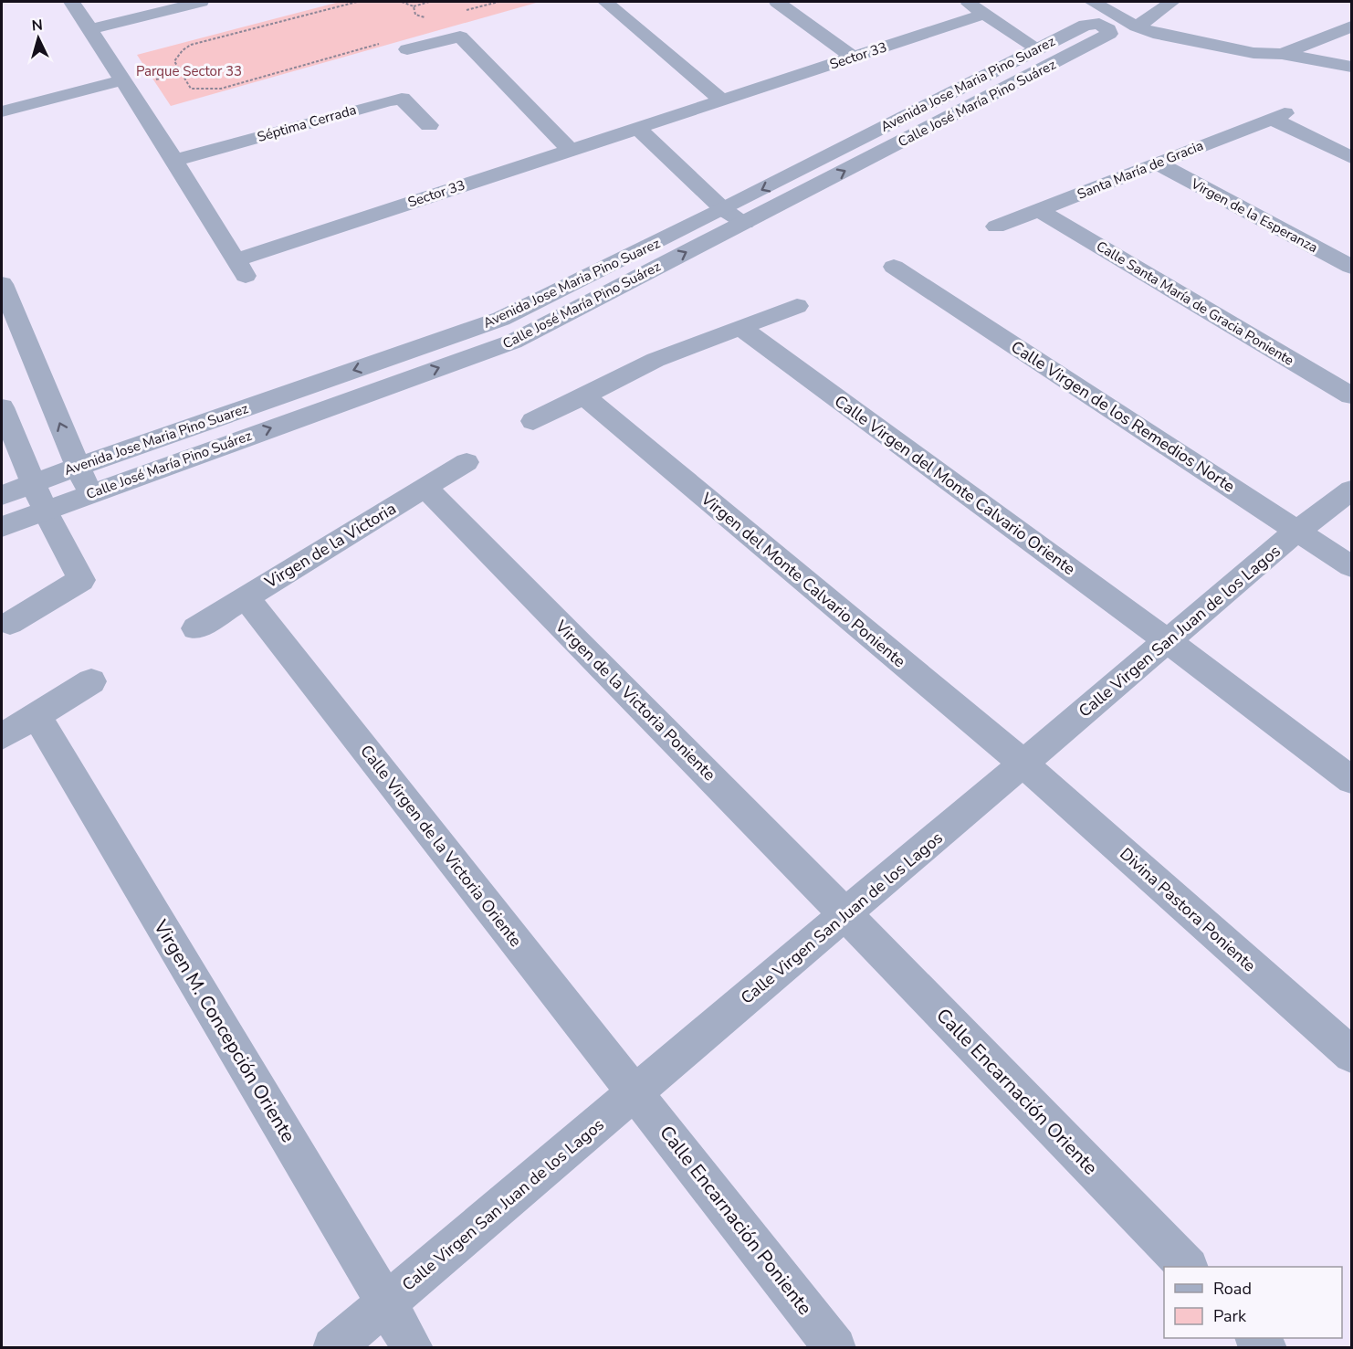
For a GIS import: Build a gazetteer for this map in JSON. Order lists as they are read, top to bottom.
{
  "streets": {
    "street": [
      "Sector 33",
      "Avenida Jose Maria Pino Suarez",
      "Calle José María Pino Suárez",
      "Séptima Cerrada",
      "Santa María de Gracia",
      "Virgen de la Esperanza",
      "Calle Santa María de Gracia Poniente",
      "Calle Virgen de los Remedios Norte",
      "Calle Virgen del Monte Calvario Oriente",
      "Virgen de la Victoria",
      "Virgen del Monte Calvario Poniente",
      "Calle Virgen San Juan de los Lagos",
      "Virgen de la Victoria Poniente",
      "Calle Virgen de la Victoria Oriente",
      "Divina Pastora Poniente",
      "Virgen M. Concepción Oriente",
      "Calle Encarnación Oriente",
      "Calle Encarnación Poniente"
    ]
  },
  "crossings": [
    ["Avenida Jose Maria Pino Suarez", "Calle José María Pino Suárez"],
    ["Santa María de Gracia", "Virgen de la Esperanza"],
    ["Santa María de Gracia", "Calle Santa María de Gracia Poniente"],
    ["Calle Virgen de los Remedios Norte", "Calle Virgen San Juan de los Lagos"],
    ["Calle Virgen del Monte Calvario Oriente", "Calle Virgen San Juan de los Lagos"],
    ["Virgen de la Victoria", "Virgen de la Victoria Poniente"],
    ["Virgen de la Victoria", "Calle Virgen de la Victoria Oriente"],
    ["Virgen del Monte Calvario Poniente", "Calle Virgen San Juan de los Lagos"],
    ["Virgen del Monte Calvario Poniente", "Divina Pastora Poniente"],
    ["Calle Virgen San Juan de los Lagos", "Virgen de la Victoria Poniente"],
    ["Calle Virgen San Juan de los Lagos", "Calle Virgen de la Victoria Oriente"],
    ["Calle Virgen San Juan de los Lagos", "Divina Pastora Poniente"],
    ["Calle Virgen San Juan de los Lagos", "Virgen M. Concepción Oriente"],
    ["Calle Virgen San Juan de los Lagos", "Calle Encarnación Oriente"],
    ["Calle Virgen San Juan de los Lagos", "Calle Encarnación Poniente"],
    ["Virgen de la Victoria Poniente", "Calle Encarnación Oriente"],
    ["Calle Virgen de la Victoria Oriente", "Calle Encarnación Poniente"]
  ],
  "one_way": ["Avenida Jose Maria Pino Suarez"],
  "parks": ["Parque Sector 33"],
  "legend": ["Road", "Park"],
  "north": "top"
}
